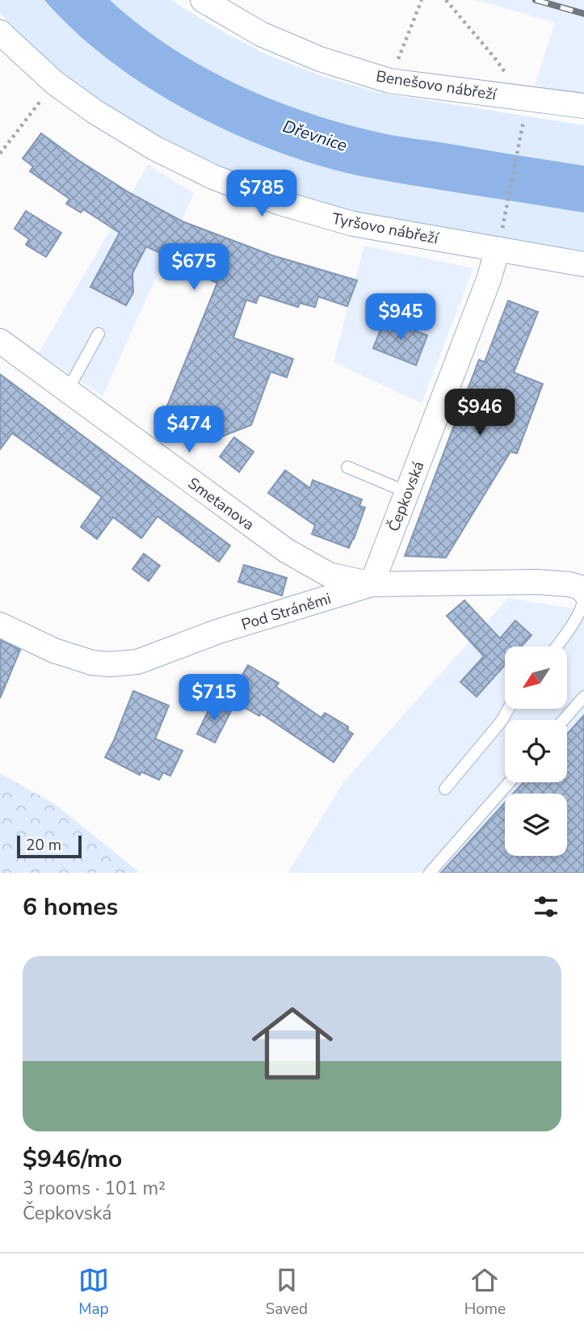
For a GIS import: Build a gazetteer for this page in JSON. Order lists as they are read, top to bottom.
{
  "streets": {
    "street": [
      "Benešovo nábřeží",
      "Tyršovo nábřeží",
      "Čepkovská",
      "Smetanova",
      "Pod Stráněmi"
    ]
  },
  "crossings": [
    ["Tyršovo nábřeží", "Čepkovská"],
    ["Čepkovská", "Smetanova"],
    ["Čepkovská", "Pod Stráněmi"],
    ["Smetanova", "Pod Stráněmi"]
  ],
  "water": ["Dřevnice"],
  "scale_bar": "20 m",
  "north": "bottom left",
  "page": {
    "price": [
      "$785",
      "$675",
      "$945",
      "$946",
      "$474",
      "$715"
    ],
    "scale": "20 m",
    "heading": "6 homes",
    "list": [
      {
        "name": "$946/mo",
        "note": "3 rooms · 101 m² · Čepkovská"
      }
    ],
    "tabs": ["Map", "Saved", "Home"]
  }
}
